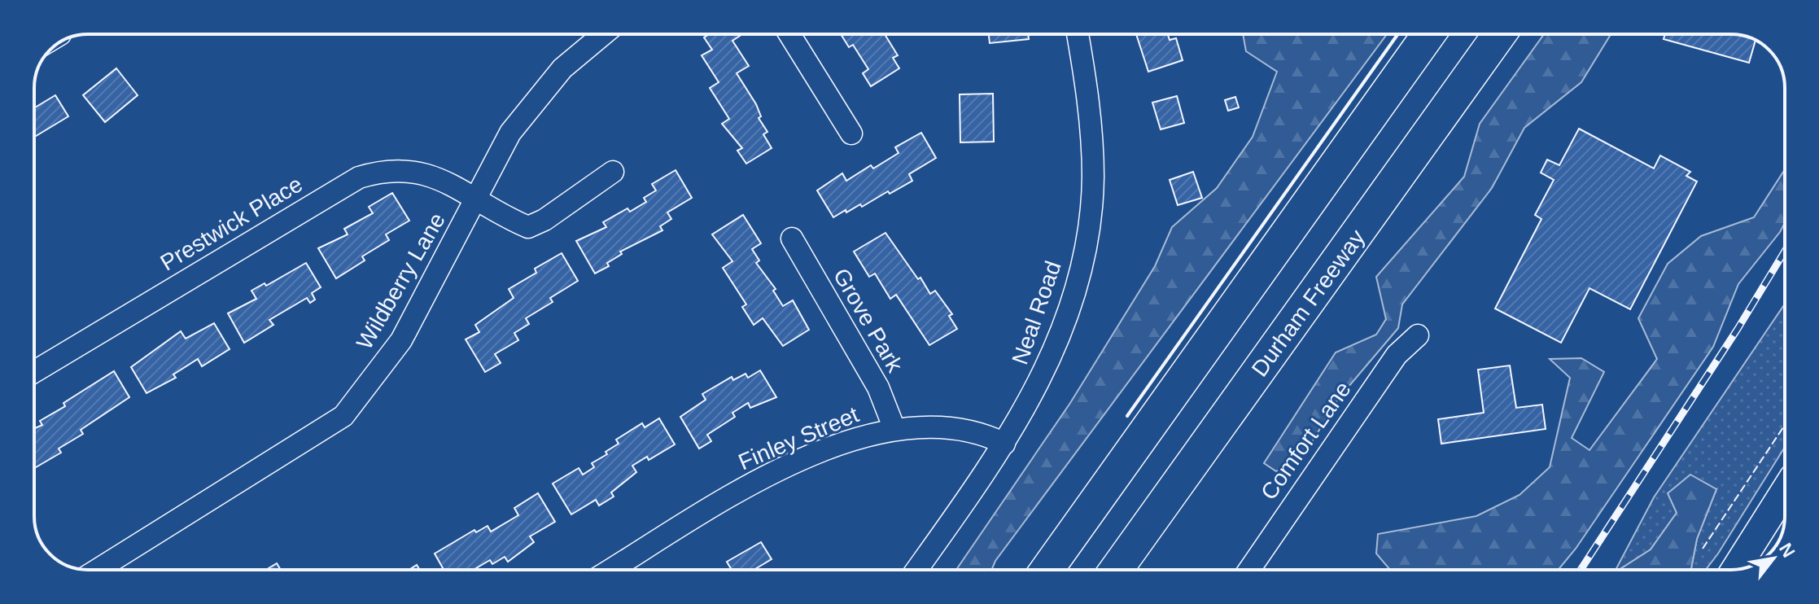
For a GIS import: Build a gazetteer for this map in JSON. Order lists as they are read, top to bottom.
{
  "streets": {
    "highway": ["Durham Freeway"],
    "street": [
      "Prestwick Place",
      "Wildberry Lane",
      "Neal Road",
      "Grove Park",
      "Finley Street",
      "Comfort Lane"
    ]
  },
  "crossings": [
    ["Prestwick Place", "Wildberry Lane"],
    ["Neal Road", "Finley Street"],
    ["Grove Park", "Finley Street"]
  ],
  "north": "top right"
}
